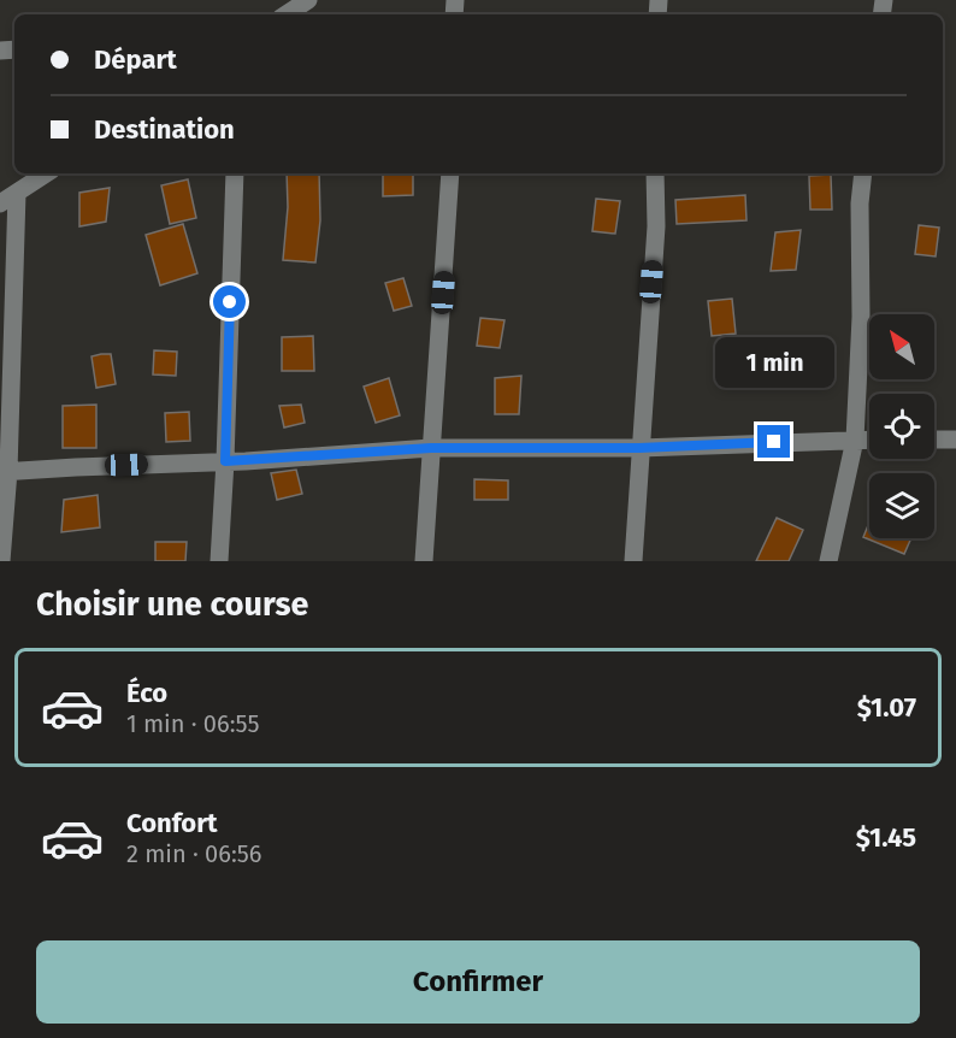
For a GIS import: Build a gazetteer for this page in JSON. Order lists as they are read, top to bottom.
{
  "north": "top left",
  "page": {
    "banner": ["Départ", "Destination"],
    "bubble": "1 min",
    "heading": "Choisir une course",
    "list": [
      {
        "name": "Éco",
        "note": "1 min · 06:55",
        "value": "$1.07"
      },
      {
        "name": "Confort",
        "note": "2 min · 06:56",
        "value": "$1.45"
      }
    ],
    "buttons": "Confirmer"
  }
}
